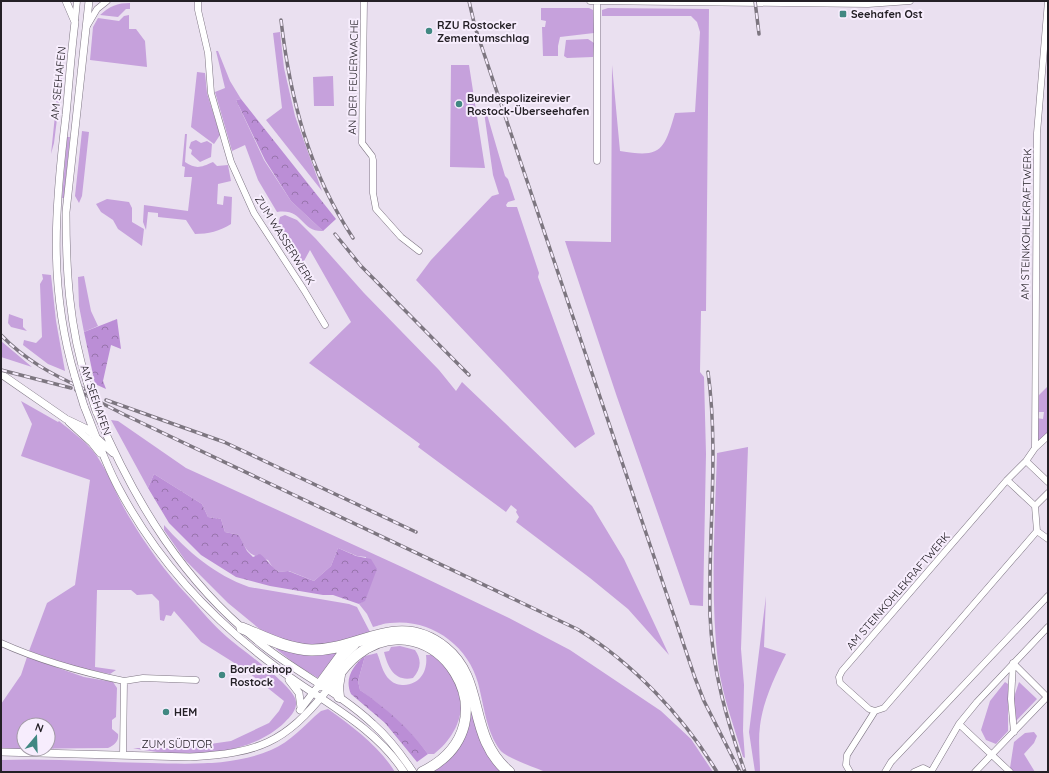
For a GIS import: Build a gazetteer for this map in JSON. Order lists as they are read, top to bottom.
{
  "streets": {
    "street": [
      "AN DER FEUERWACHE",
      "AM SEEHAFEN",
      "AM STEINKOHLEKRAFTWERK",
      "ZUM WASSERWERK",
      "ZUM SÜDTOR"
    ]
  },
  "crossings": [
    ["AM SEEHAFEN", "ZUM SÜDTOR"]
  ],
  "places": {
    "transit": ["Seehafen Ost"],
    "other": [
      "RZU Rostocker Zementumschlag",
      "Bundespolizeirevier Rostock-Überseehafen",
      "Bordershop Rostock",
      "HEM"
    ]
  },
  "north": "top"
}
